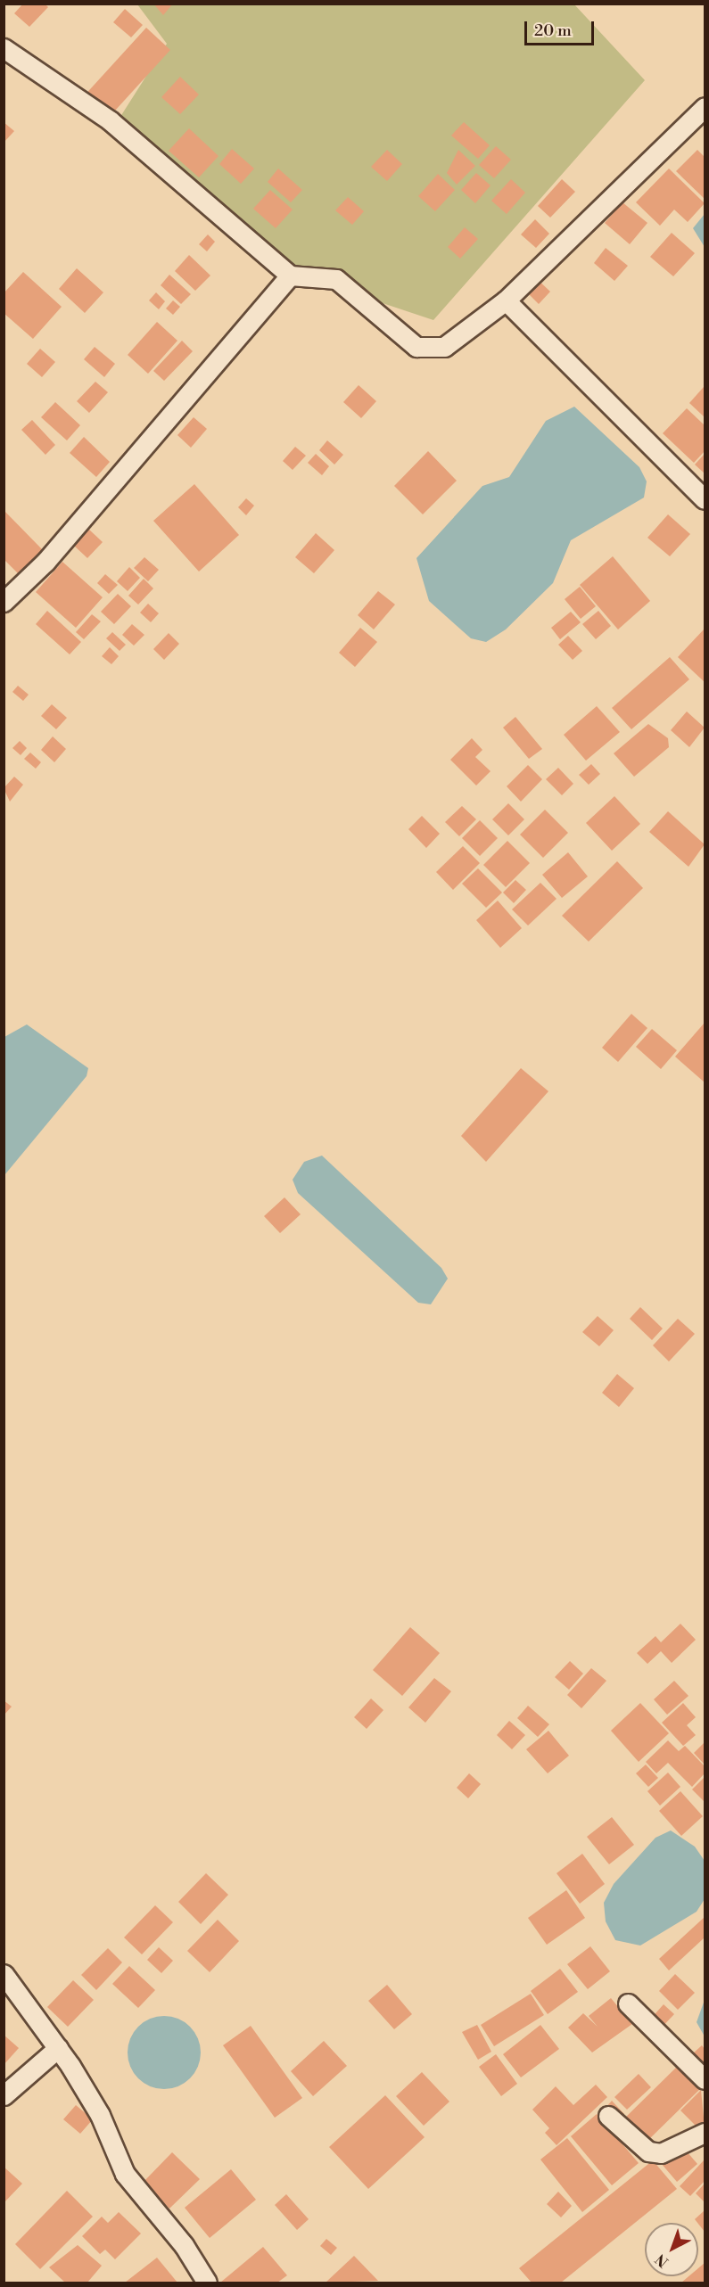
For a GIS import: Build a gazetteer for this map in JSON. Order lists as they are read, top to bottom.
{
  "scale_bar": "20 m",
  "north": "bottom left"
}
